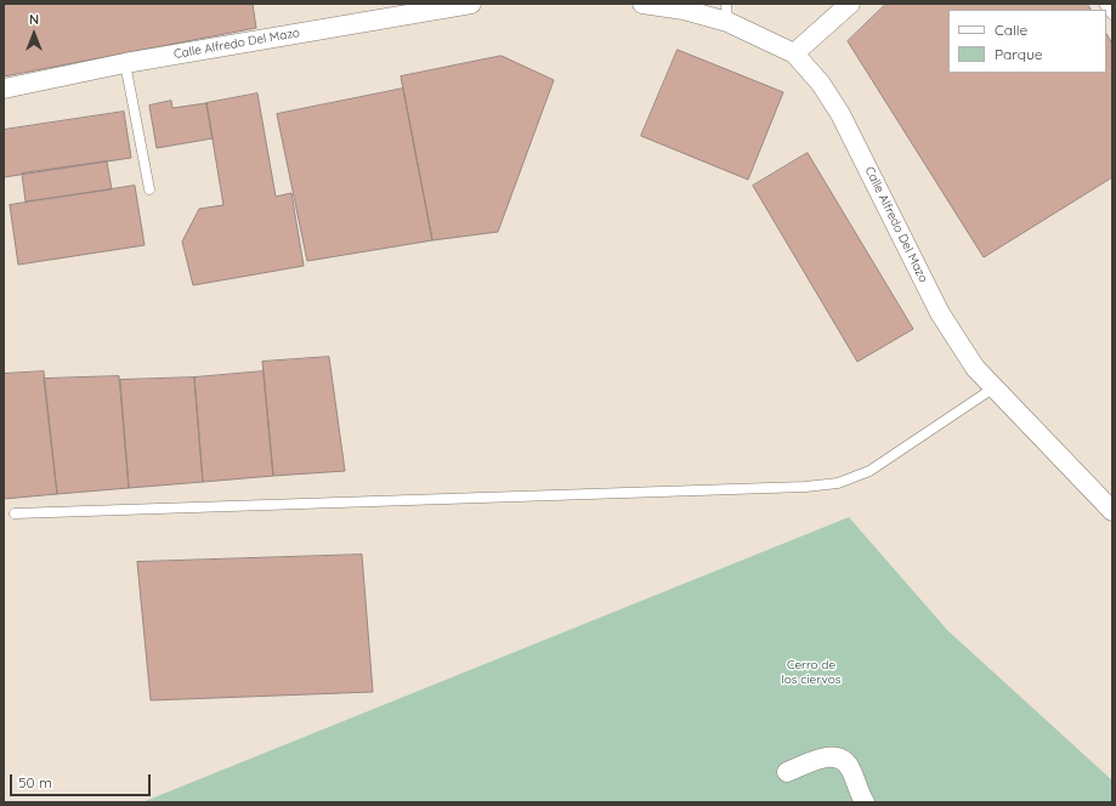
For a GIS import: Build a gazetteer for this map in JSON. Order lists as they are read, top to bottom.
{
  "streets": {
    "street": ["Calle Alfredo Del Mazo"]
  },
  "parks": ["Cerro de los ciervos"],
  "legend": ["Calle", "Parque"],
  "scale_bar": "50 m",
  "north": "top"
}
